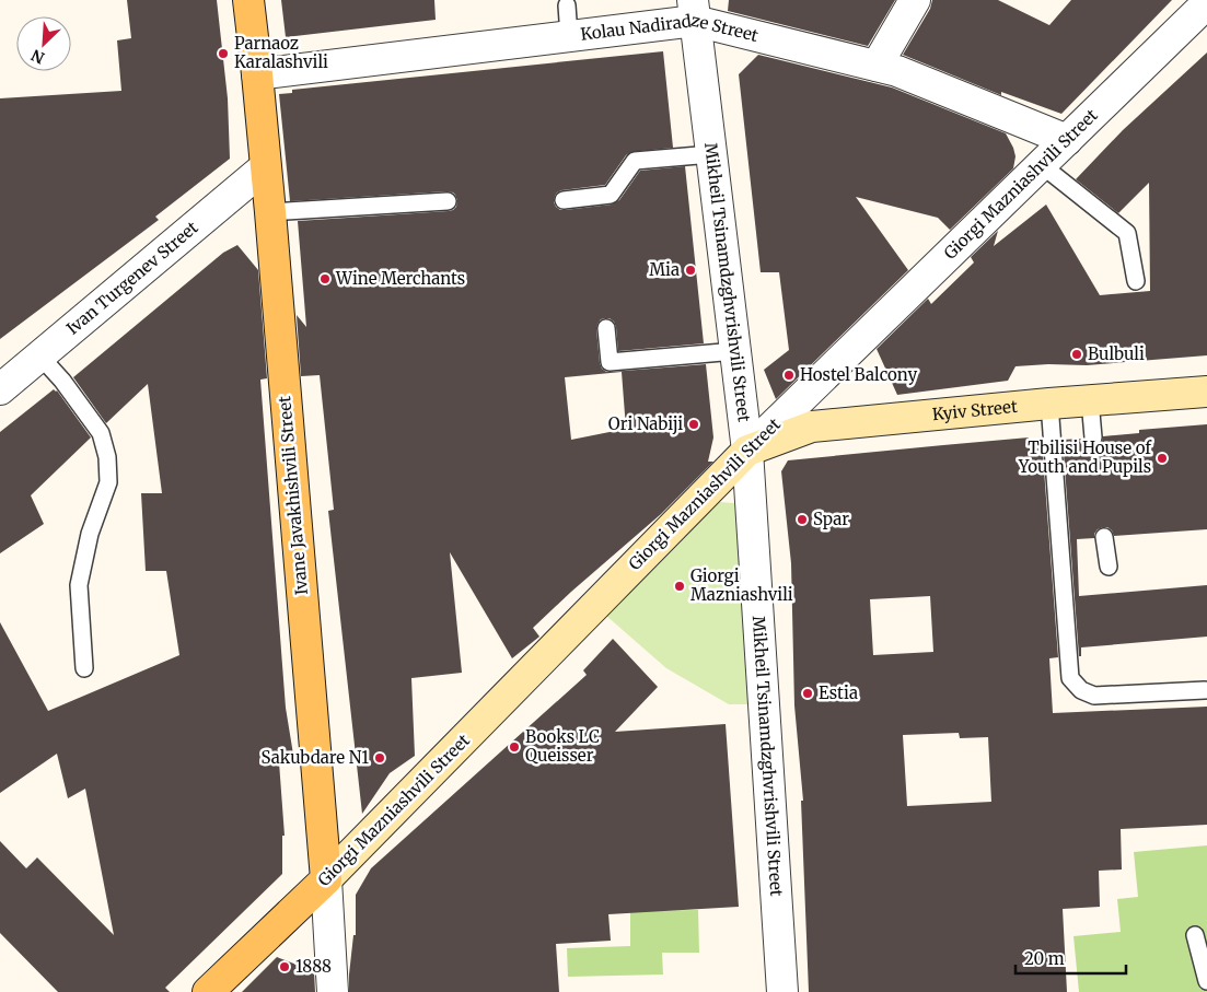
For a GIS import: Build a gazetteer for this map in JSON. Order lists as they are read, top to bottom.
{
  "streets": {
    "main road": ["Giorgi Mazniashvili Street", "Kyiv Street", "Ivane Javakhishvili Street"],
    "street": ["Kolau Nadiradze Street", "Ivan Turgenev Street", "Mikheil Tsinamdzghvrishvili Street"]
  },
  "crossings": [
    ["Kolau Nadiradze Street", "Giorgi Mazniashvili Street"],
    ["Kolau Nadiradze Street", "Mikheil Tsinamdzghvrishvili Street"],
    ["Kolau Nadiradze Street", "Ivane Javakhishvili Street"],
    ["Giorgi Mazniashvili Street", "Mikheil Tsinamdzghvrishvili Street"],
    ["Giorgi Mazniashvili Street", "Kyiv Street"],
    ["Giorgi Mazniashvili Street", "Ivane Javakhishvili Street"],
    ["Ivan Turgenev Street", "Ivane Javakhishvili Street"],
    ["Mikheil Tsinamdzghvrishvili Street", "Kyiv Street"]
  ],
  "places": [
    "Parnaoz Karalashvili",
    "Mia",
    "Wine Merchants",
    "Bulbuli",
    "Hostel Balcony",
    "Ori Nabiji",
    "Tbilisi House of Youth and Pupils",
    "Spar",
    "Giorgi Mazniashvili",
    "Estia",
    "Books LC Queisser",
    "Sakubdare N1",
    "1888"
  ],
  "scale_bar": "20 m",
  "north": "bottom left"
}
